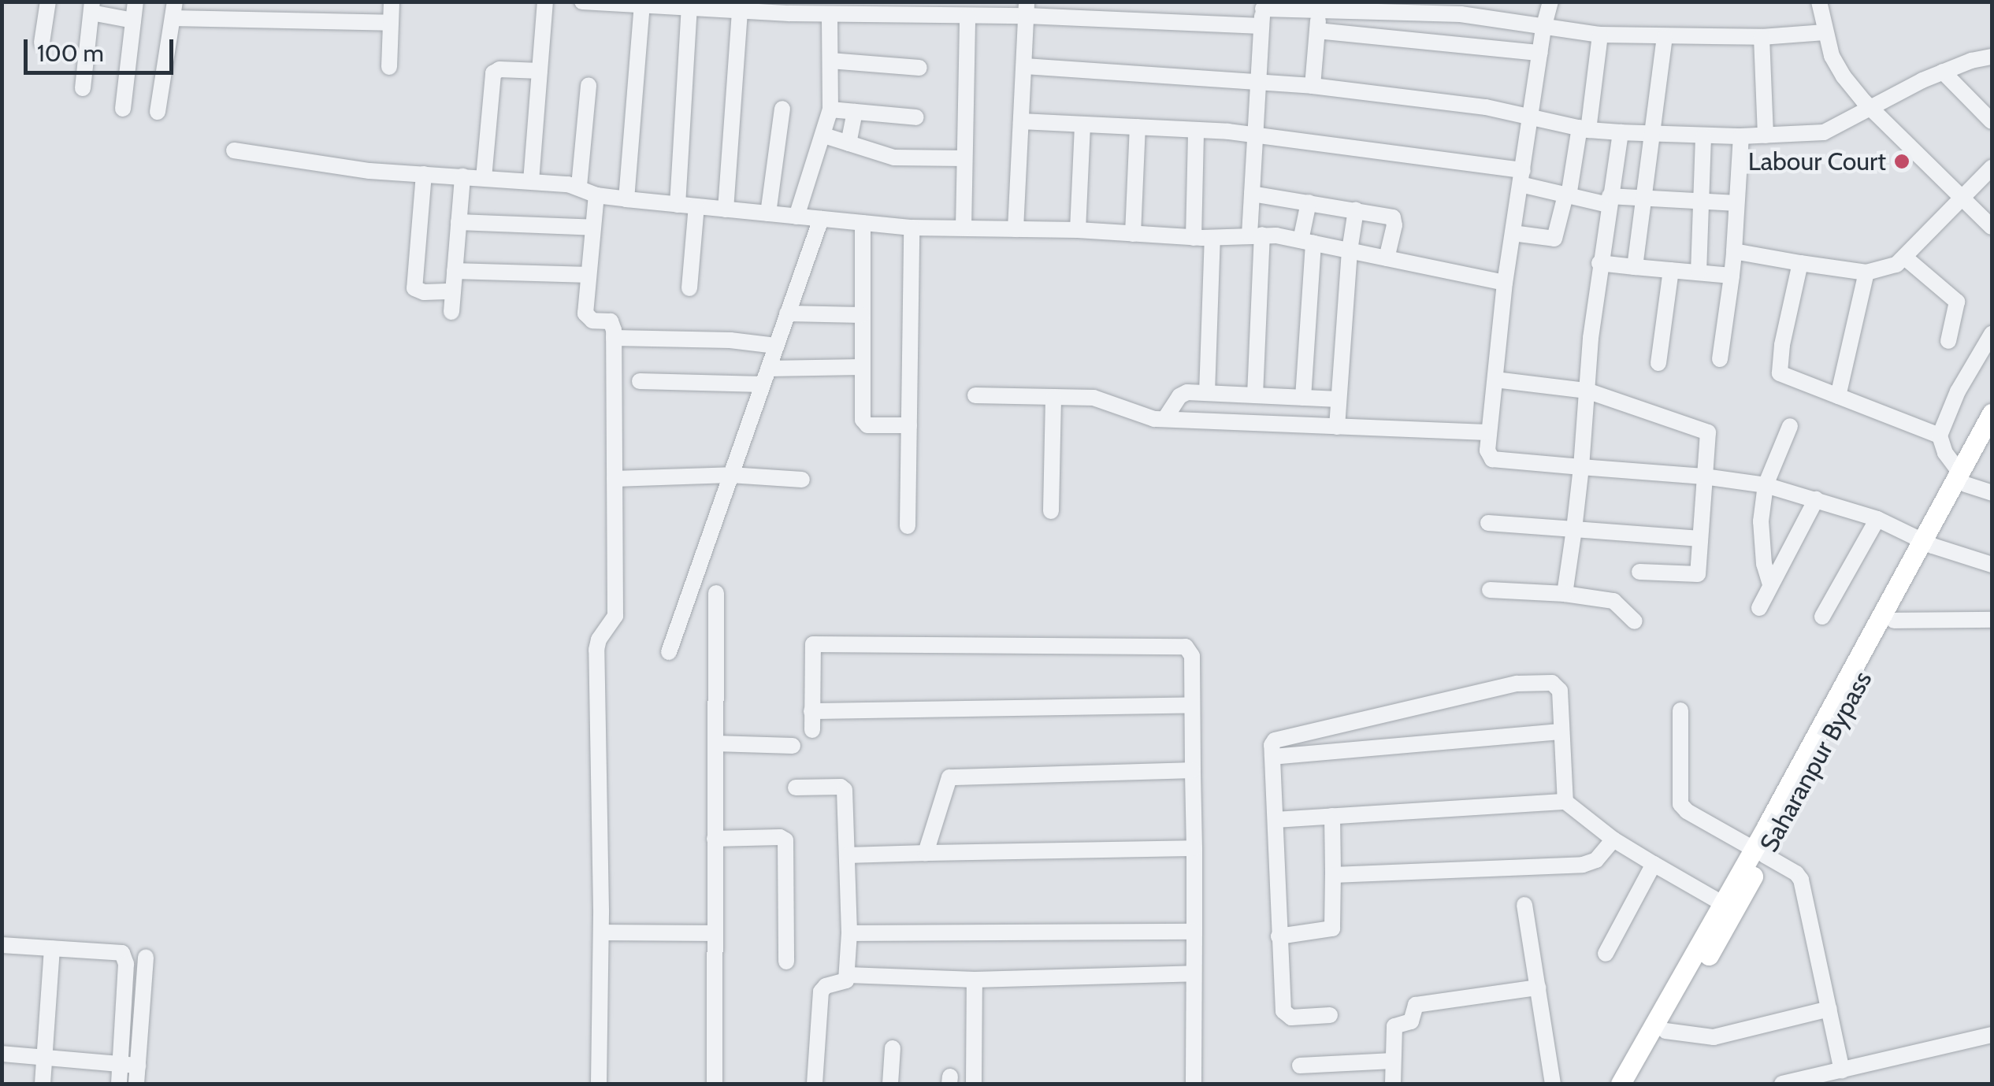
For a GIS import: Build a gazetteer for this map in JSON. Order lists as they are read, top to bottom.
{
  "streets": {
    "main road": ["Saharanpur Bypass"]
  },
  "places": ["Labour Court"],
  "scale_bar": "100 m"
}
